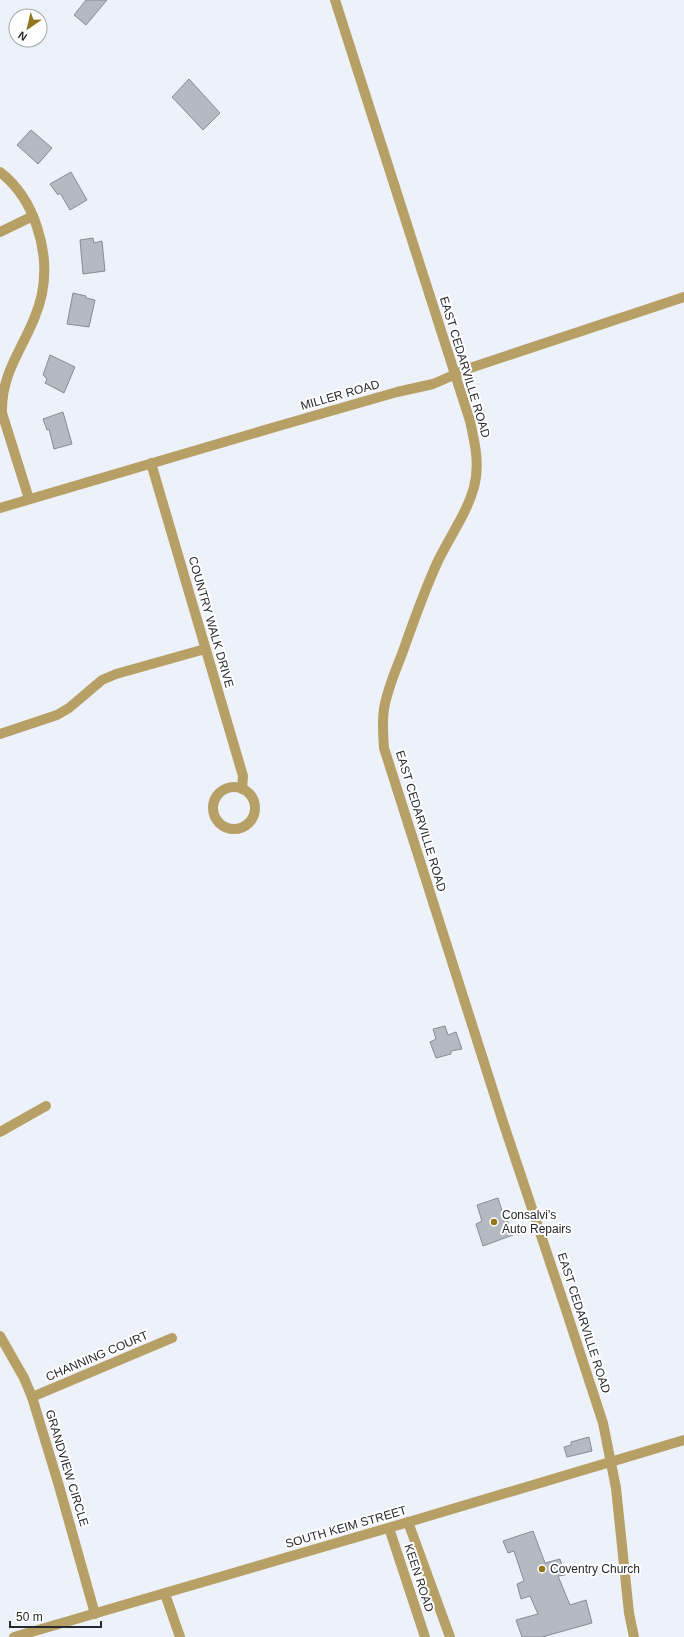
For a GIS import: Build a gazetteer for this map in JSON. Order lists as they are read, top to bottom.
{
  "streets": {
    "street": [
      "EAST CEDARVILLE ROAD",
      "MILLER ROAD",
      "COUNTRY WALK DRIVE",
      "CHANNING COURT",
      "GRANDVIEW CIRCLE",
      "SOUTH KEIM STREET",
      "KEEN ROAD"
    ]
  },
  "crossings": [
    ["EAST CEDARVILLE ROAD", "MILLER ROAD"],
    ["EAST CEDARVILLE ROAD", "SOUTH KEIM STREET"],
    ["MILLER ROAD", "COUNTRY WALK DRIVE"],
    ["CHANNING COURT", "GRANDVIEW CIRCLE"],
    ["GRANDVIEW CIRCLE", "SOUTH KEIM STREET"],
    ["SOUTH KEIM STREET", "KEEN ROAD"]
  ],
  "places": ["Consalvi's Auto Repairs", "Coventry Church"],
  "scale_bar": "50 m",
  "north": "bottom left"
}
